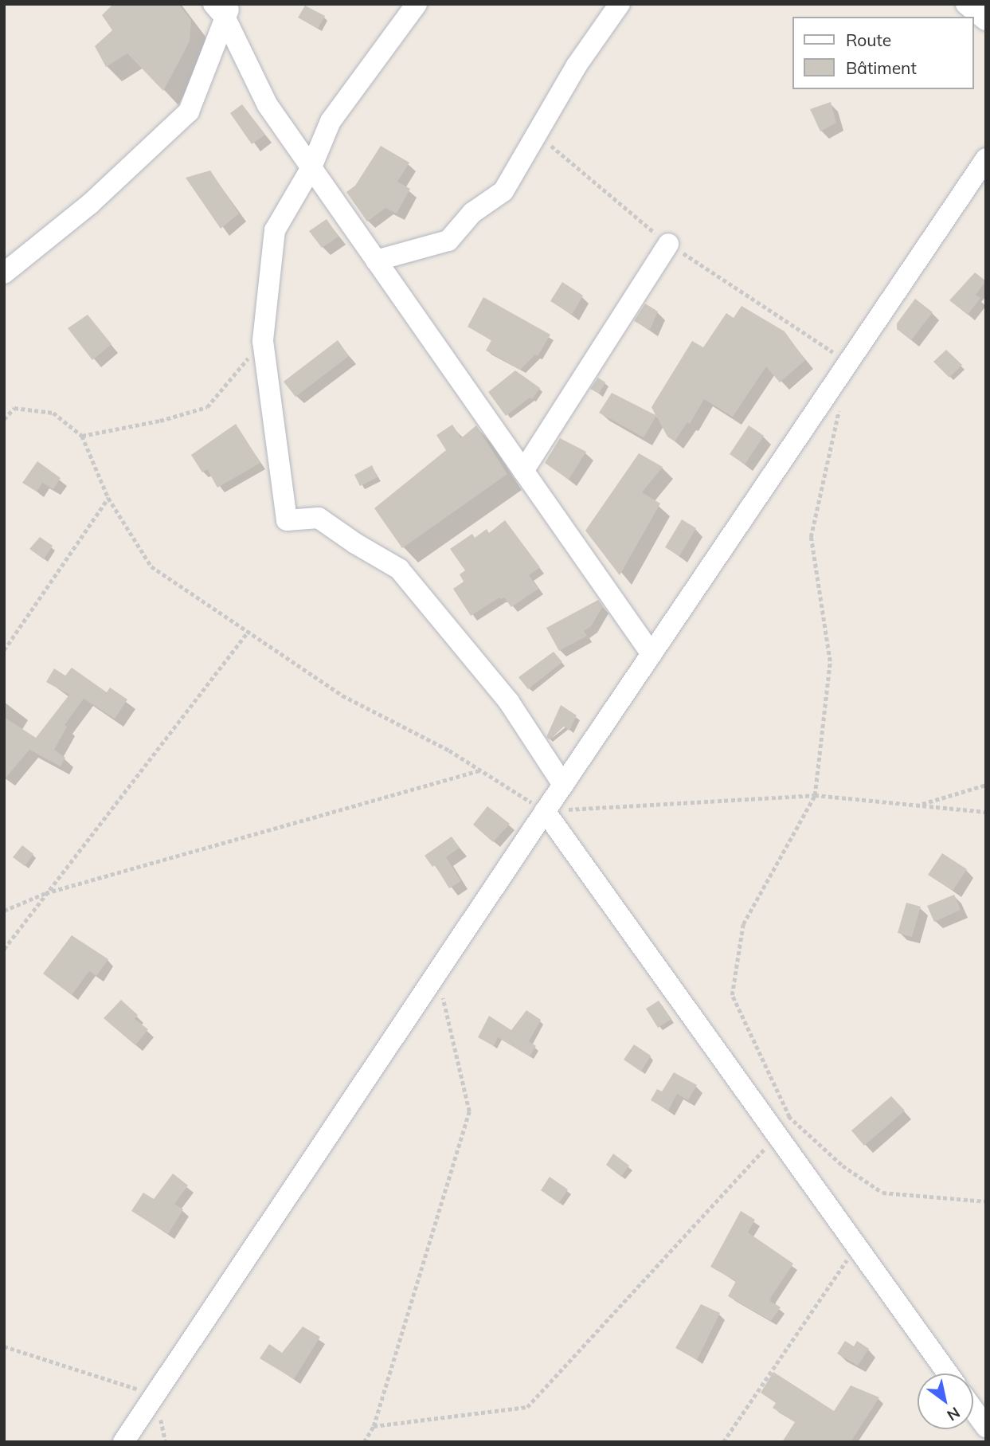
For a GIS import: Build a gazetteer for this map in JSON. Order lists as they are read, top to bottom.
{
  "legend": ["Route", "Bâtiment"],
  "north": "bottom right"
}
